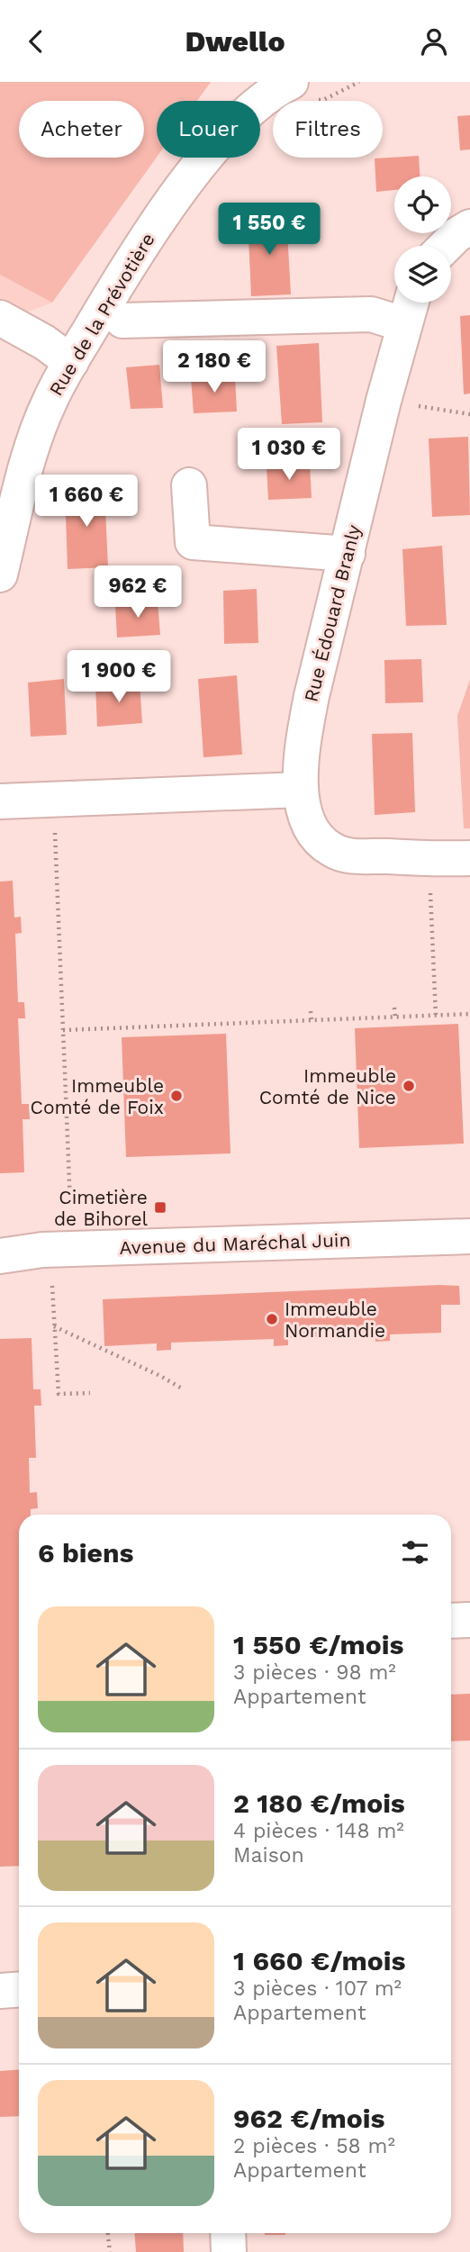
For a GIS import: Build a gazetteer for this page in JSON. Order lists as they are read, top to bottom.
{
  "streets": {
    "street": ["Rue de la Prévotière", "Rue Édouard Branly", "Avenue du Maréchal Juin"]
  },
  "places": {
    "other": ["Immeuble Comté de Nice", "Immeuble Comté de Foix", "Immeuble Normandie"],
    "transit": ["Cimetière de Bihorel"]
  },
  "page": {
    "header": "Dwello",
    "chip": ["Acheter", "Louer", "Filtres"],
    "price": [
      "1 550 €",
      "2 180 €",
      "1 030 €",
      "1 660 €",
      "962 €",
      "1 900 €"
    ],
    "heading": "6 biens",
    "list": [
      {
        "name": "1 550 €/mois",
        "note": "3 pièces · 98 m² · Appartement"
      },
      {
        "name": "2 180 €/mois",
        "note": "4 pièces · 148 m² · Maison"
      },
      {
        "name": "1 660 €/mois",
        "note": "3 pièces · 107 m² · Appartement"
      },
      {
        "name": "962 €/mois",
        "note": "2 pièces · 58 m² · Appartement"
      }
    ]
  }
}
